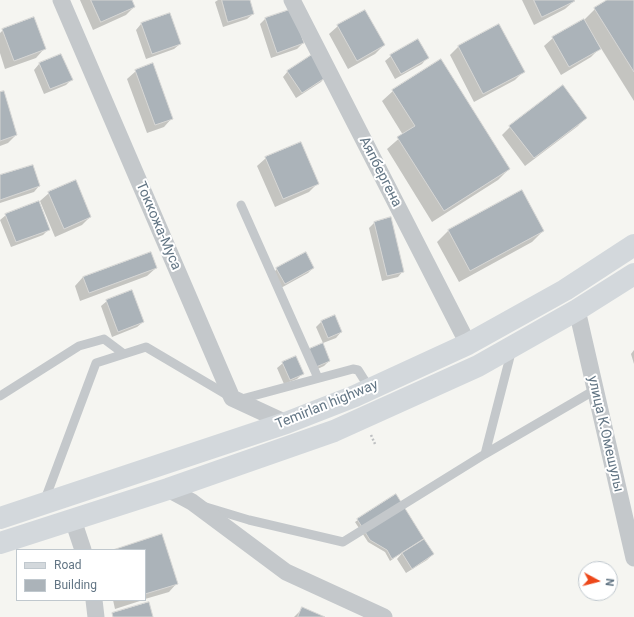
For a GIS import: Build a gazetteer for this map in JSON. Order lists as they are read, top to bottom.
{
  "streets": {
    "main road": ["Temirlan highway"],
    "street": ["Аяпбергена", "Токкожа-Муса", "улица К.Омешулы"]
  },
  "crossings": [
    ["Аяпбергена", "Temirlan highway"],
    ["Temirlan highway", "улица К.Омешулы"]
  ],
  "legend": ["Road", "Building"],
  "north": "right"
}
